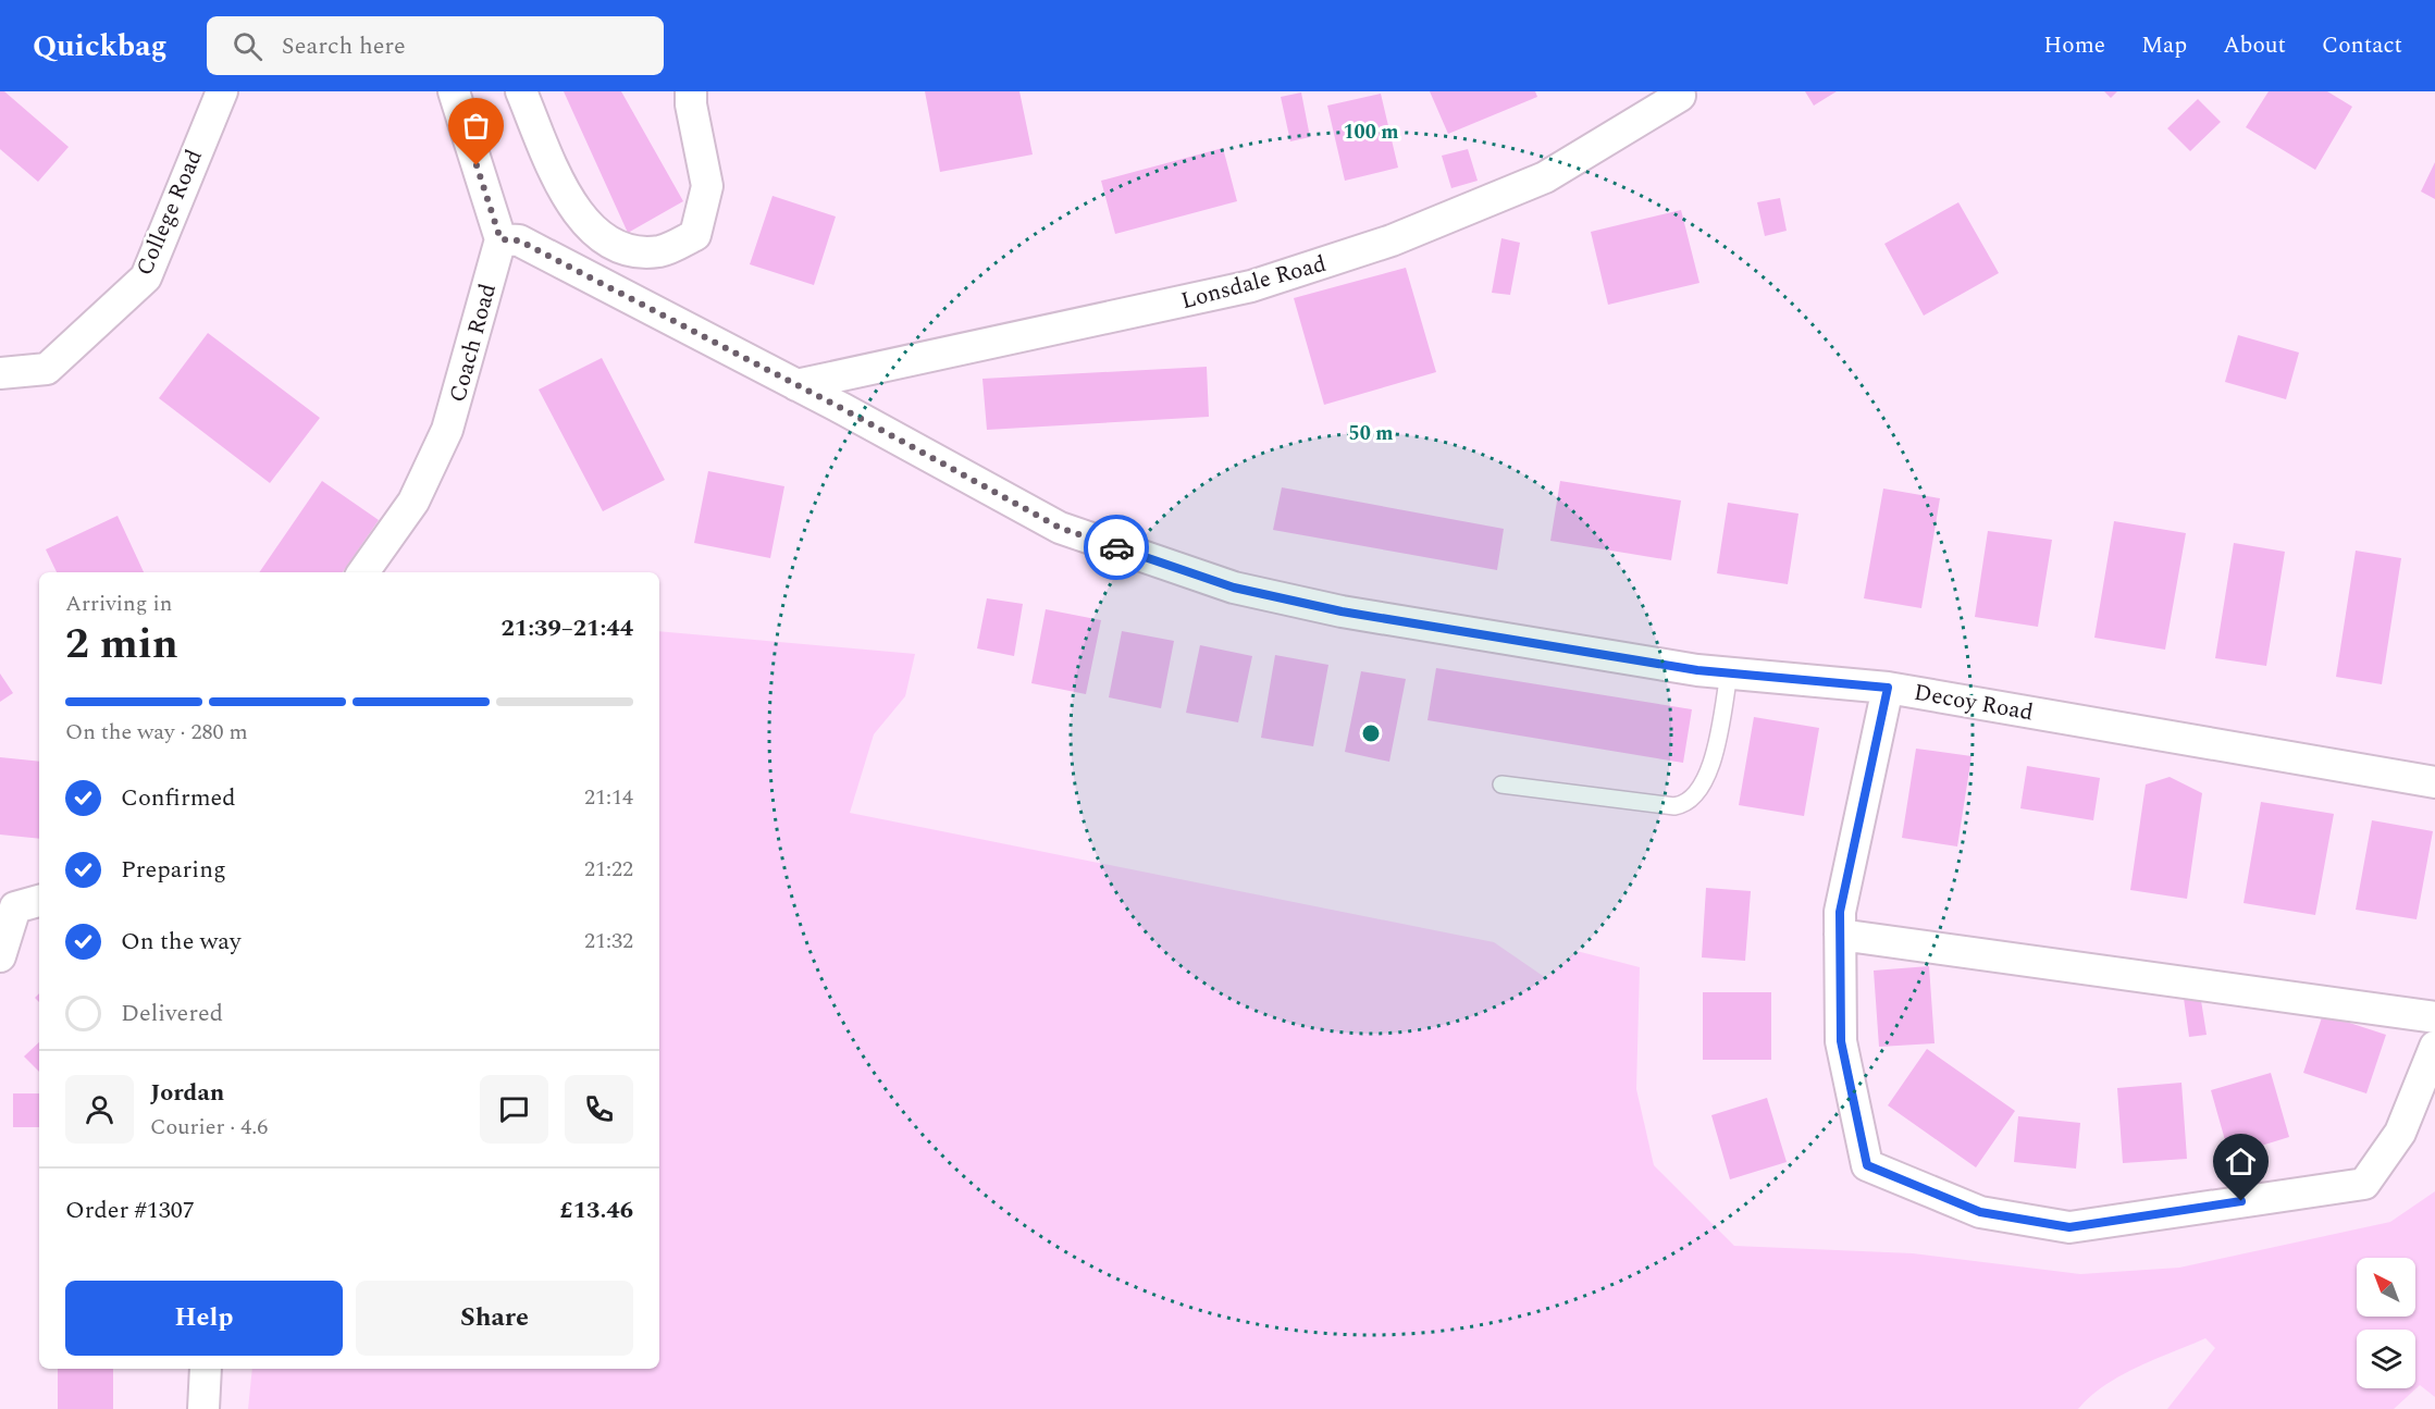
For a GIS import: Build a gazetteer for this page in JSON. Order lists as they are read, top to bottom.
{
  "streets": {
    "street": [
      "College Road",
      "Lonsdale Road",
      "Coach Road",
      "Decoy Road"
    ]
  },
  "crossings": [
    ["Lonsdale Road", "Decoy Road"],
    ["Coach Road", "Decoy Road"]
  ],
  "north": "top left",
  "page": {
    "header": "Quickbag",
    "search": "Search here",
    "nav": [
      "Home",
      "Map",
      "About",
      "Contact"
    ],
    "heading": ["2 min", "Arriving in", "21:39–21:44"],
    "panel": [
      "Jordan",
      "Courier · 4.6",
      "Order #1307",
      "£13.46"
    ],
    "bar": "On the way · 280 m",
    "list": [
      ["Confirmed", "21:14"],
      ["Preparing", "21:22"],
      ["On the way", "21:32"],
      "Delivered"
    ],
    "buttons": ["Help", "Share"]
  },
  "rings": ["100 m", "50 m"]
}
